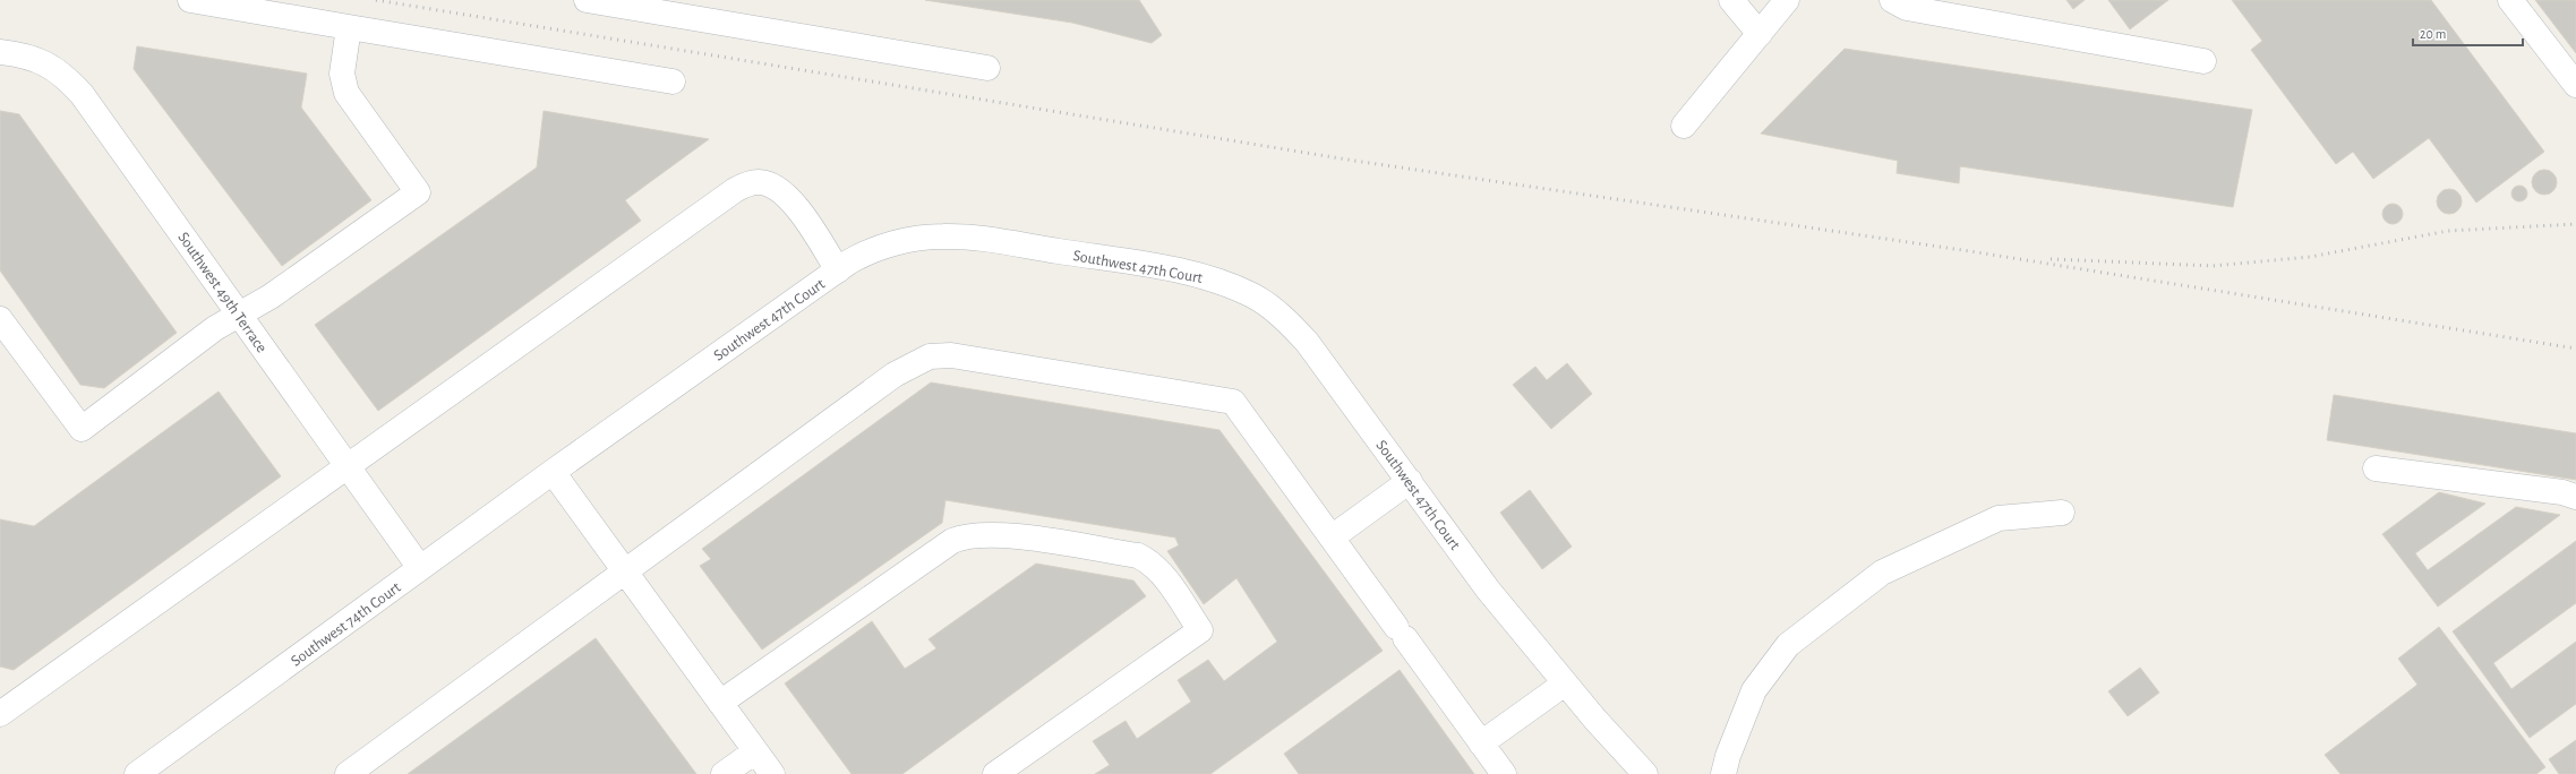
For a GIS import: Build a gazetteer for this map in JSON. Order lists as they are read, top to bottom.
{
  "streets": {
    "street": ["Southwest 47th Court", "Southwest 49th Terrace", "Southwest 74th Court"]
  },
  "crossings": [
    ["Southwest 47th Court", "Southwest 74th Court"],
    ["Southwest 49th Terrace", "Southwest 74th Court"]
  ],
  "scale_bar": "20 m"
}
